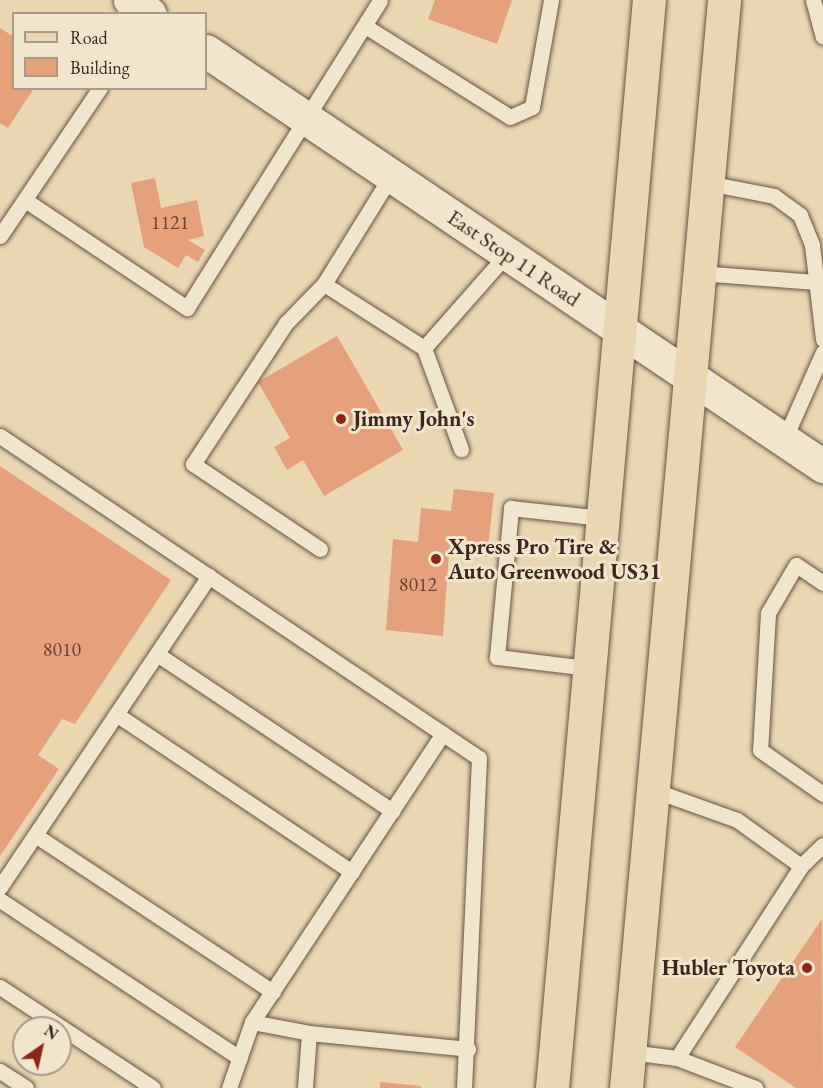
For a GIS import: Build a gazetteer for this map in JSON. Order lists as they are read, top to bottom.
{
  "streets": {
    "main road": ["East Stop 11 Road"]
  },
  "places": ["Jimmy John's", "Xpress Pro Tire & Auto Greenwood US31", "Hubler Toyota"],
  "house_numbers": ["1121", "8012", "8010"],
  "legend": ["Road", "Building"],
  "north": "top right"
}
